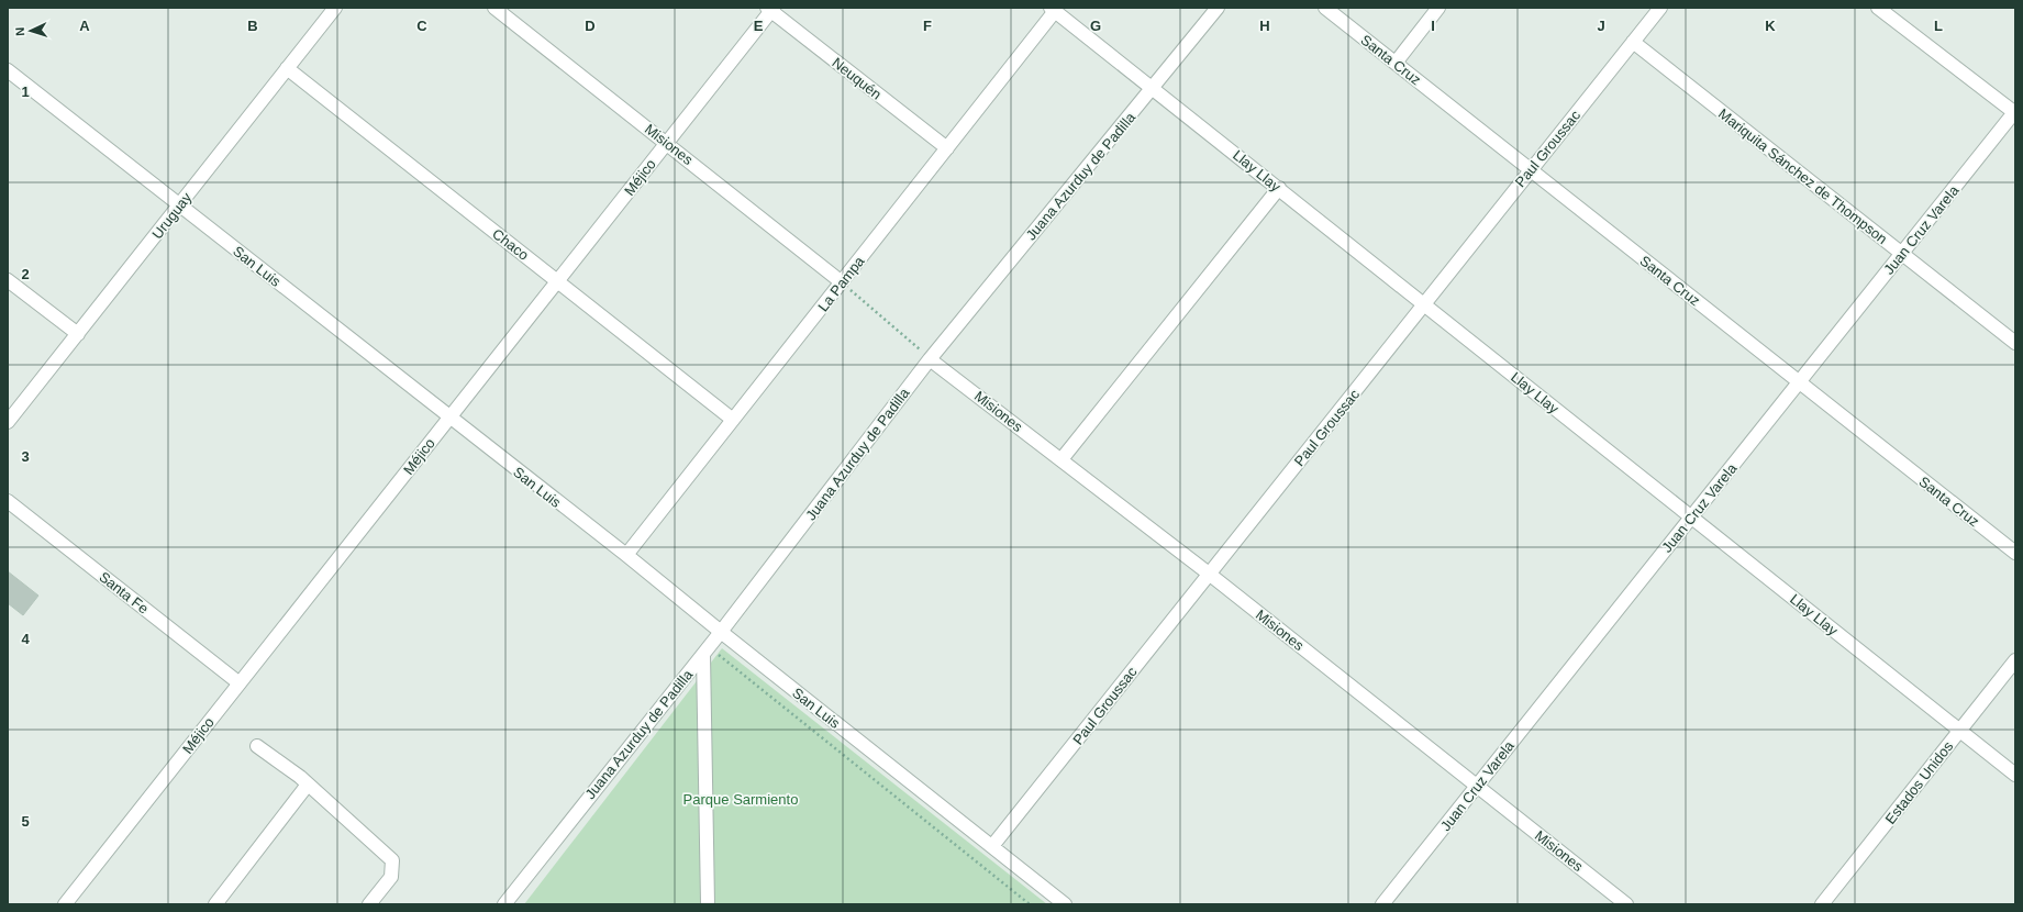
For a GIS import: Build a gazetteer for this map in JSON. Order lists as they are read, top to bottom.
{
  "streets": {
    "street": [
      "Santa Cruz",
      "Neuquén",
      "Misiones",
      "Paul Groussac",
      "Llay Llay",
      "Juana Azurduy de Padilla",
      "Mariquita Sánchez de Thompson",
      "Méjico",
      "Uruguay",
      "Juan Cruz Varela",
      "Chaco",
      "San Luis",
      "La Pampa",
      "Santa Fe",
      "Estados Unidos"
    ]
  },
  "crossings": [
    ["Santa Cruz", "Paul Groussac"],
    ["Santa Cruz", "Juan Cruz Varela"],
    ["Neuquén", "Méjico"],
    ["Neuquén", "La Pampa"],
    ["Misiones", "Paul Groussac"],
    ["Misiones", "Juana Azurduy de Padilla"],
    ["Misiones", "Méjico"],
    ["Misiones", "Juan Cruz Varela"],
    ["Misiones", "La Pampa"],
    ["Paul Groussac", "Llay Llay"],
    ["Paul Groussac", "Mariquita Sánchez de Thompson"],
    ["Paul Groussac", "San Luis"],
    ["Llay Llay", "Juana Azurduy de Padilla"],
    ["Llay Llay", "Juan Cruz Varela"],
    ["Llay Llay", "La Pampa"],
    ["Llay Llay", "Estados Unidos"],
    ["Juana Azurduy de Padilla", "San Luis"],
    ["Mariquita Sánchez de Thompson", "Juan Cruz Varela"],
    ["Méjico", "Chaco"],
    ["Méjico", "San Luis"],
    ["Méjico", "Santa Fe"],
    ["Uruguay", "Chaco"],
    ["Uruguay", "San Luis"],
    ["Chaco", "La Pampa"],
    ["San Luis", "La Pampa"]
  ],
  "parks": ["Parque Sarmiento"],
  "north": "left",
  "grid": {
    "columns": [
      "A",
      "B",
      "C",
      "D",
      "E",
      "F",
      "G",
      "H",
      "I",
      "J",
      "K",
      "L"
    ],
    "rows": [
      "1",
      "2",
      "3",
      "4",
      "5"
    ]
  }
}
